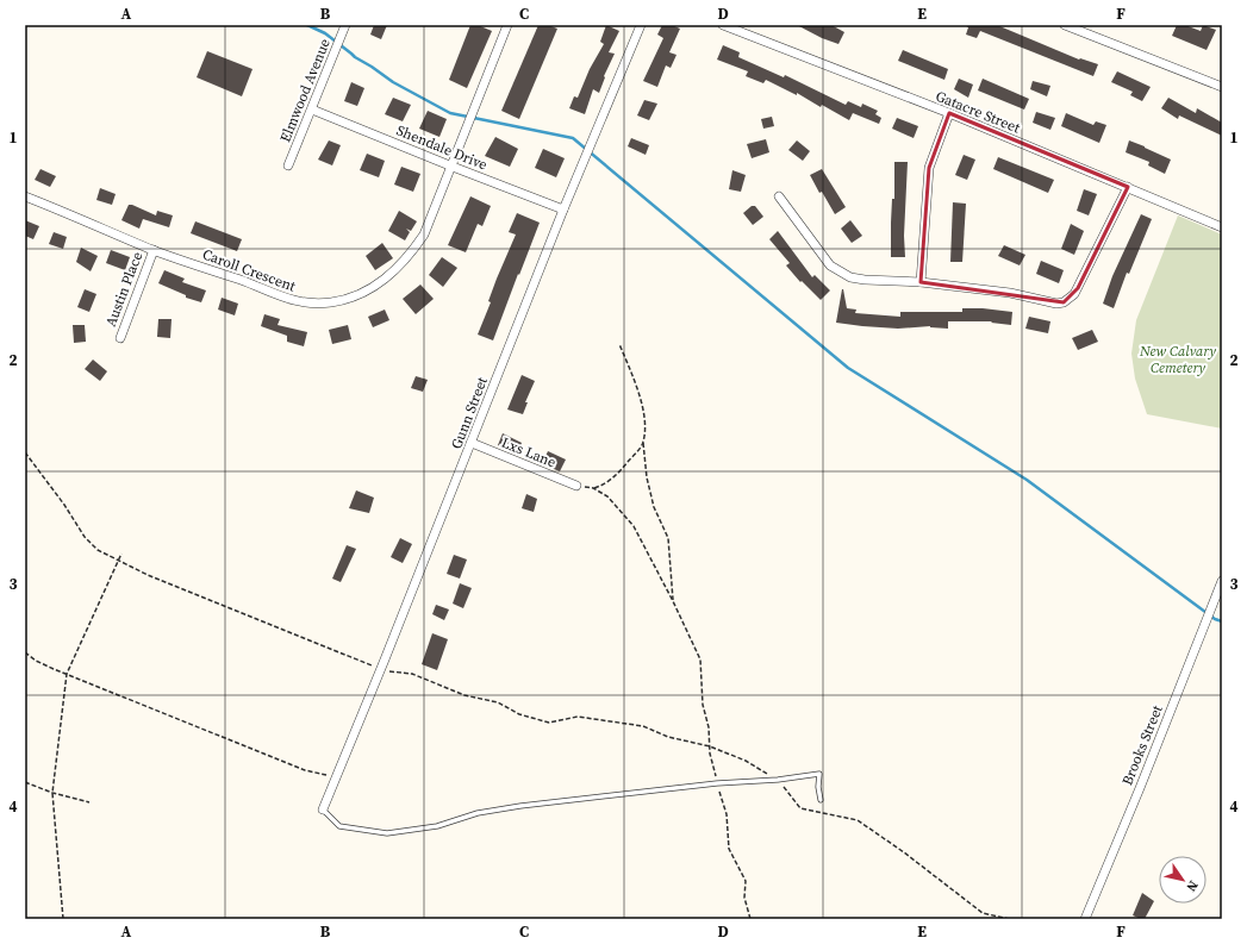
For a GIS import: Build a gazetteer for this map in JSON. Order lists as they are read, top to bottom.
{
  "streets": {
    "street": [
      "Elmwood Avenue",
      "Gatacre Street",
      "Shendale Drive",
      "Caroll Crescent",
      "Austin Place",
      "Gunn Street",
      "Lxs Lane",
      "Brooks Street"
    ]
  },
  "crossings": [
    ["Elmwood Avenue", "Shendale Drive"],
    ["Shendale Drive", "Caroll Crescent"],
    ["Shendale Drive", "Gunn Street"],
    ["Caroll Crescent", "Austin Place"],
    ["Gunn Street", "Lxs Lane"]
  ],
  "parks": ["New Calvary Cemetery"],
  "north": "bottom right",
  "grid": {
    "columns": [
      "A",
      "B",
      "C",
      "D",
      "E",
      "F"
    ],
    "rows": [
      "1",
      "2",
      "3",
      "4"
    ]
  }
}
